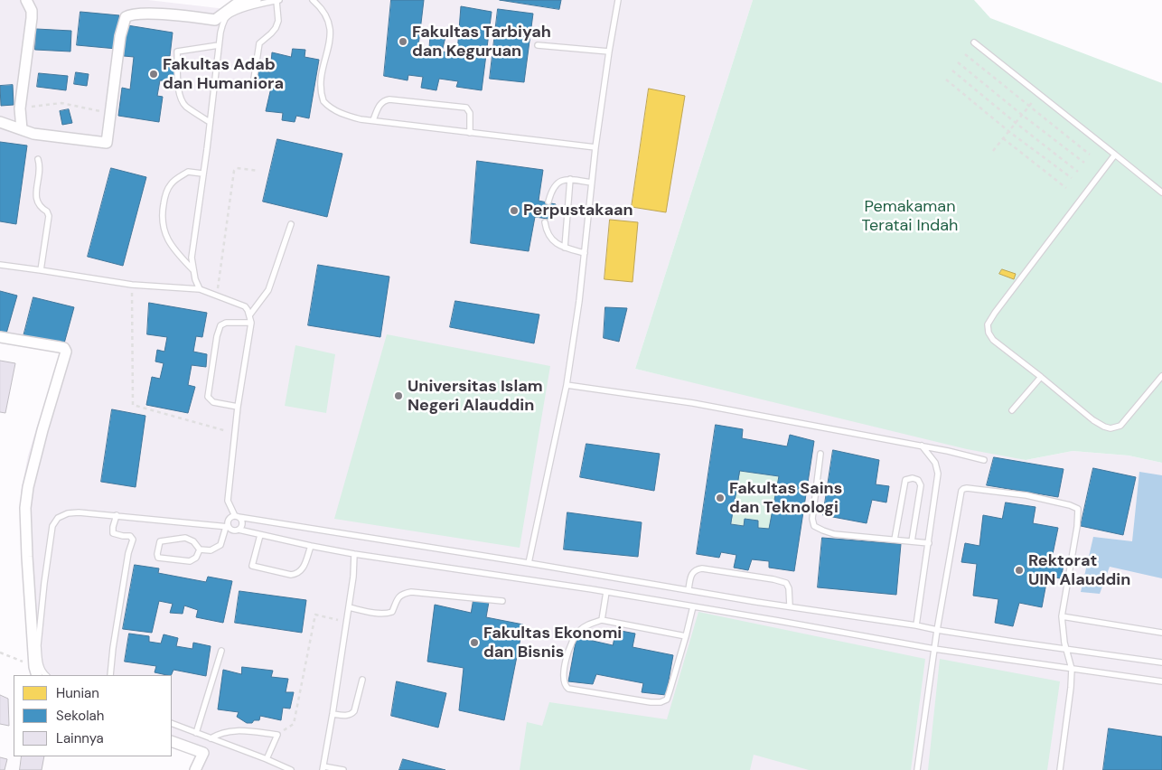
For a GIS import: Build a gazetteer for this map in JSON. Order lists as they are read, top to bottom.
{
  "parks": ["Pemakaman Teratai Indah"],
  "places": [
    "Fakultas Tarbiyah dan Keguruan",
    "Fakultas Adab dan Humaniora",
    "Perpustakaan",
    "Universitas Islam Negeri Alauddin",
    "Fakultas Sains dan Teknologi",
    "Rektorat UIN Alauddin",
    "Fakultas Ekonomi dan Bisnis"
  ],
  "legend": ["Hunian", "Sekolah", "Lainnya"]
}
